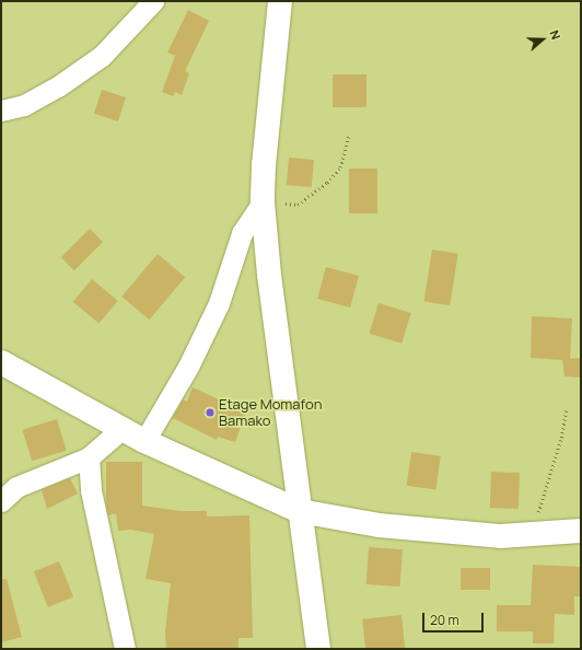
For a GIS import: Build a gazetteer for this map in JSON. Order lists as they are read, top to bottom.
{
  "places": ["Etage Momafon Bamako"],
  "scale_bar": "20 m",
  "north": "right"
}
